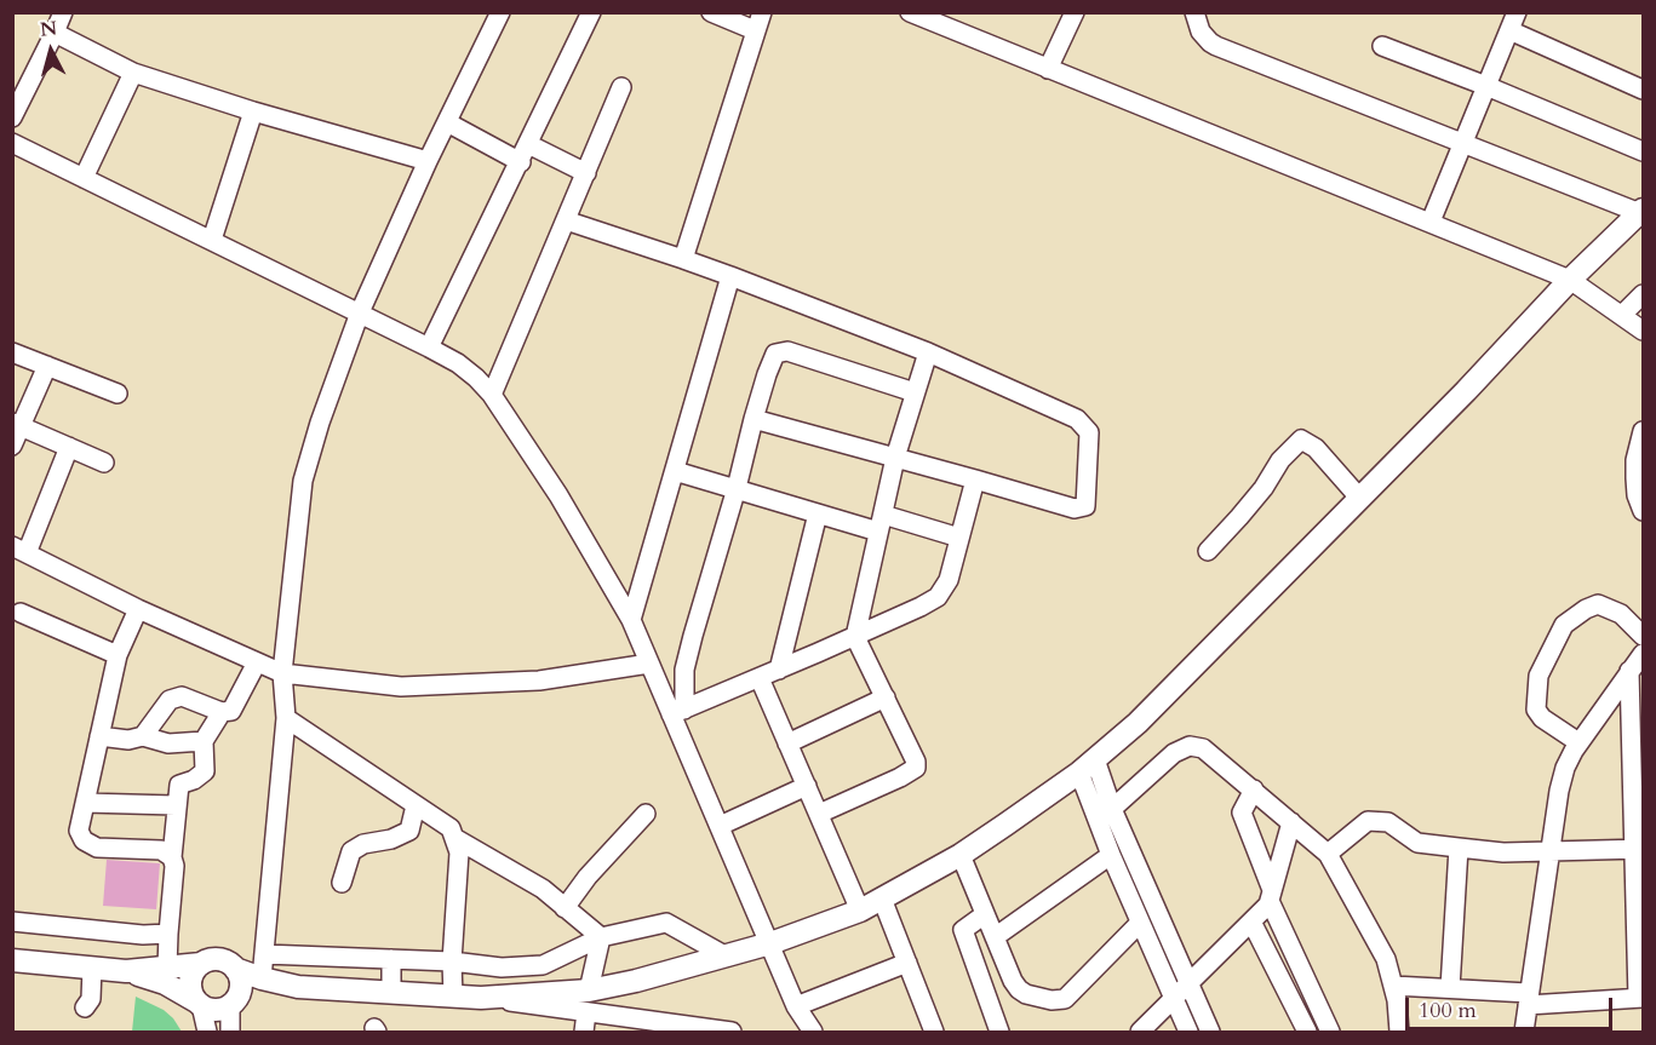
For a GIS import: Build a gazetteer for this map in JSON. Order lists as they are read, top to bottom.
{
  "scale_bar": "100 m",
  "north": "top"
}
